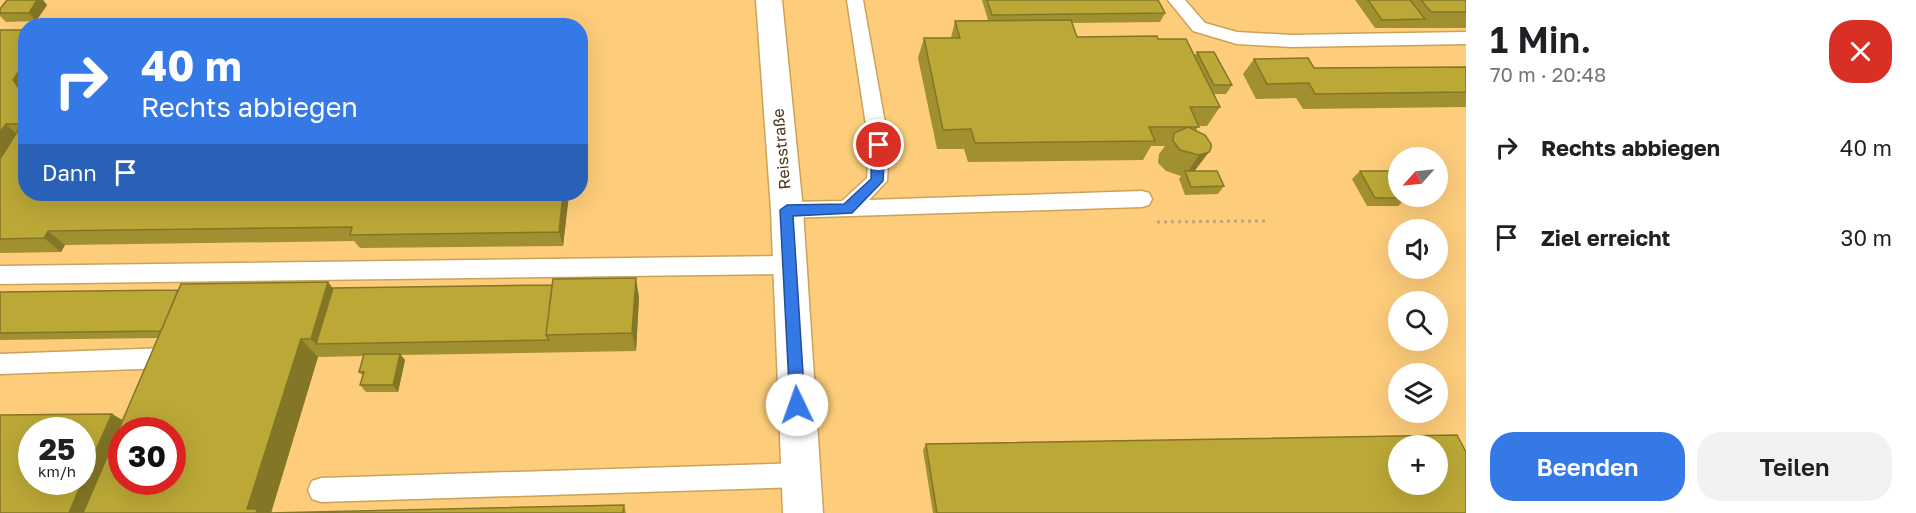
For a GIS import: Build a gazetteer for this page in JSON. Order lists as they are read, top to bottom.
{
  "streets": {
    "street": ["Reisstraße"]
  },
  "north": "bottom left",
  "page": {
    "heading": ["1 Min.", "70 m · 20:48"],
    "turn": ["40 m", "Rechts abbiegen"],
    "list": [
      {
        "name": "Rechts abbiegen",
        "value": "40 m"
      },
      {
        "name": "Ziel erreicht",
        "value": "30 m"
      }
    ],
    "then": "Dann",
    "map_buttons": "+",
    "speed": "25 km/h",
    "limit": "30",
    "buttons": ["Beenden", "Teilen"]
  }
}
